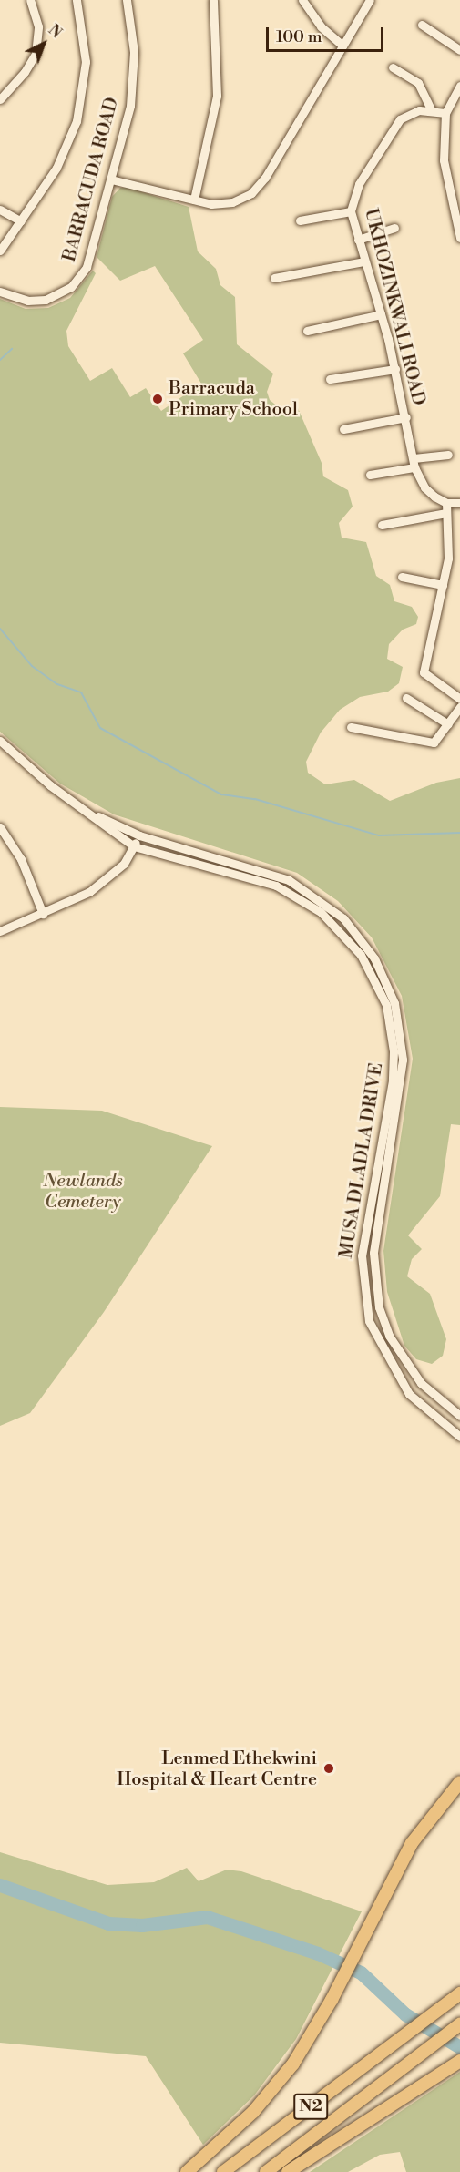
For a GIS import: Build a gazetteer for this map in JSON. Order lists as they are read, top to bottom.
{
  "streets": {
    "highway": ["N2"],
    "street": ["BARRACUDA ROAD", "UKHOZINKWALI ROAD", "MUSA DLADLA DRIVE"]
  },
  "parks": ["Newlands Cemetery"],
  "places": ["Barracuda Primary School", "Lenmed Ethekwini Hospital & Heart Centre"],
  "scale_bar": "100 m",
  "north": "top right"
}
